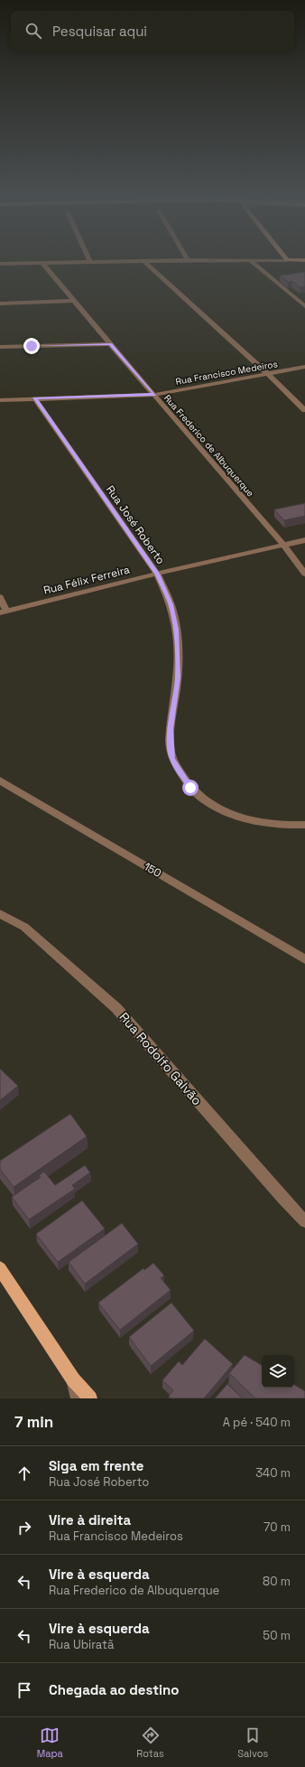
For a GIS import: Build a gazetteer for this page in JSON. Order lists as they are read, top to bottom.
{
  "streets": {
    "street": [
      "Rua Francisco Medeiros",
      "Rua Frederico de Albuquerque",
      "Rua José Roberto",
      "Rua Félix Ferreira",
      "150",
      "Rua Rodolfo Galvão"
    ]
  },
  "crossings": [
    ["Rua Francisco Medeiros", "Rua Frederico de Albuquerque"],
    ["Rua Francisco Medeiros", "Rua José Roberto"],
    ["Rua Frederico de Albuquerque", "Rua Félix Ferreira"],
    ["Rua José Roberto", "Rua Félix Ferreira"]
  ],
  "page": {
    "search": "Pesquisar aqui",
    "heading": ["7 min", "A pé · 540 m"],
    "list": [
      ["Siga em frente", "Rua José Roberto", "340 m"],
      ["Vire à direita", "Rua Francisco Medeiros", "70 m"],
      ["Vire à esquerda", "Rua Frederico de Albuquerque", "80 m"],
      ["Vire à esquerda", "Rua Ubiratã", "50 m"],
      "Chegada ao destino"
    ],
    "nav": ["Mapa", "Rotas", "Salvos"]
  }
}
